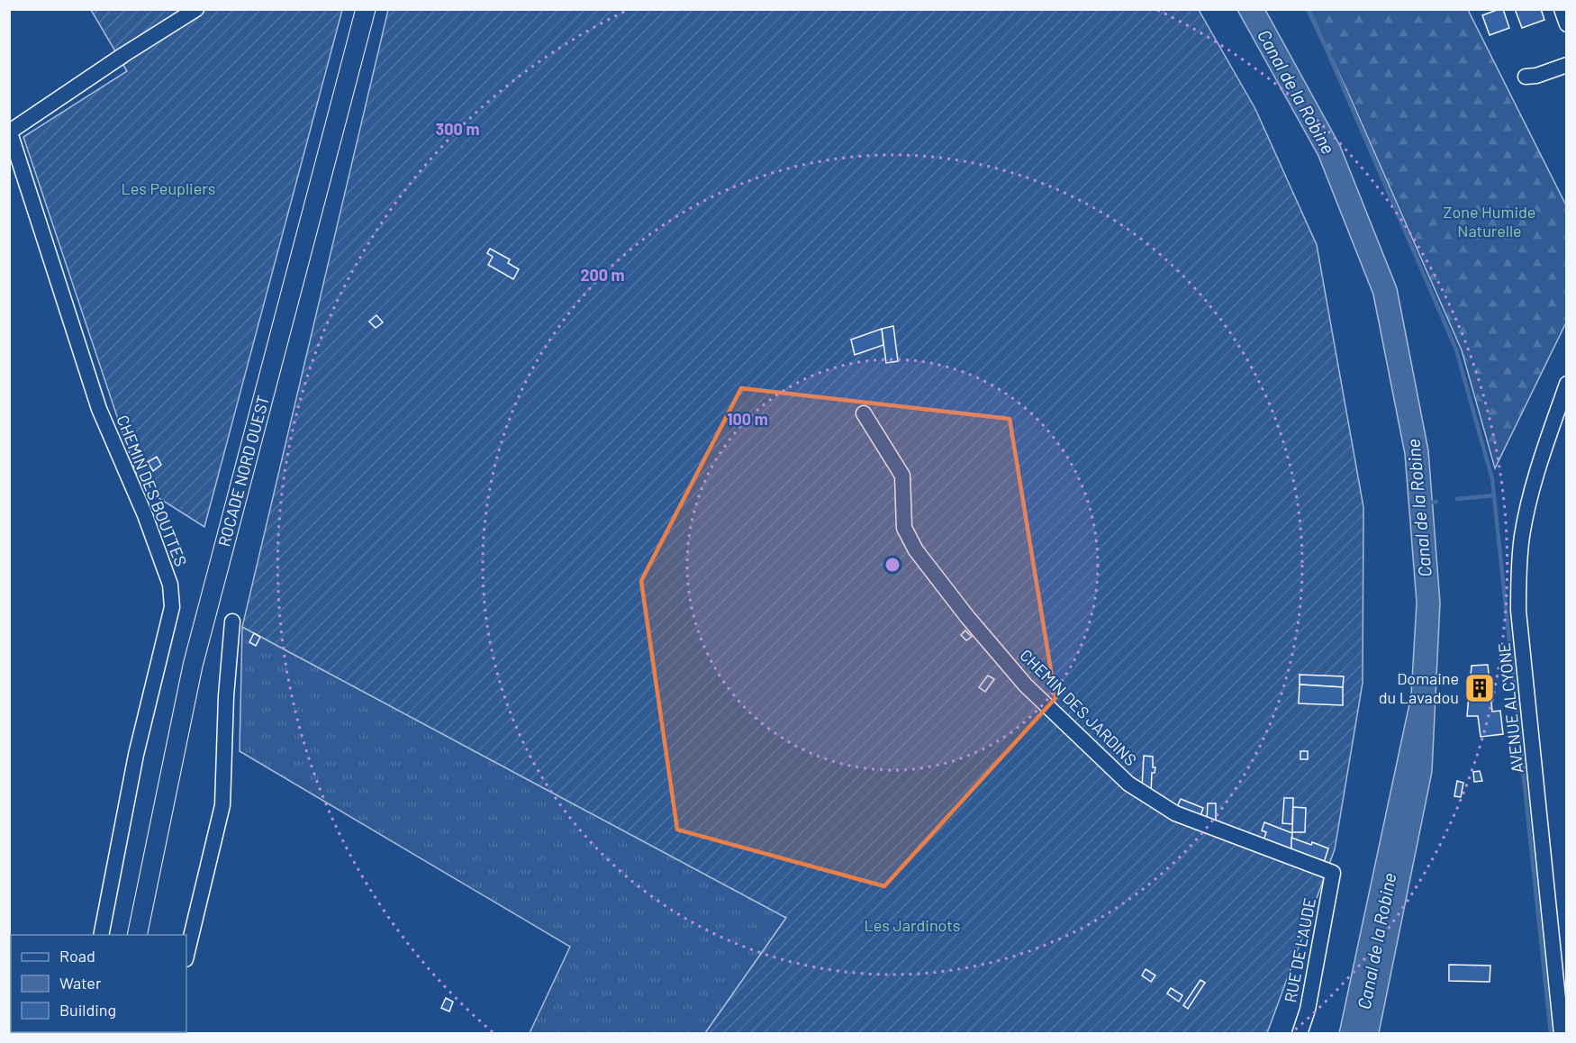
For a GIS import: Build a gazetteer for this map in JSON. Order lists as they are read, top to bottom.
{
  "streets": {
    "main road": ["ROCADE NORD OUEST"],
    "street": [
      "CHEMIN DES BOUTTES",
      "CHEMIN DES JARDINS",
      "AVENUE ALCYONE",
      "RUE DE L'AUDE"
    ]
  },
  "crossings": [
    ["CHEMIN DES JARDINS", "RUE DE L'AUDE"]
  ],
  "water": ["Canal de la Robine"],
  "parks": ["Les Peupliers", "Zone Humide Naturelle", "Les Jardinots"],
  "places": {
    "building": ["Domaine du Lavadou"]
  },
  "legend": ["Road", "Water", "Building"],
  "rings": ["300 m", "200 m", "100 m"]
}
